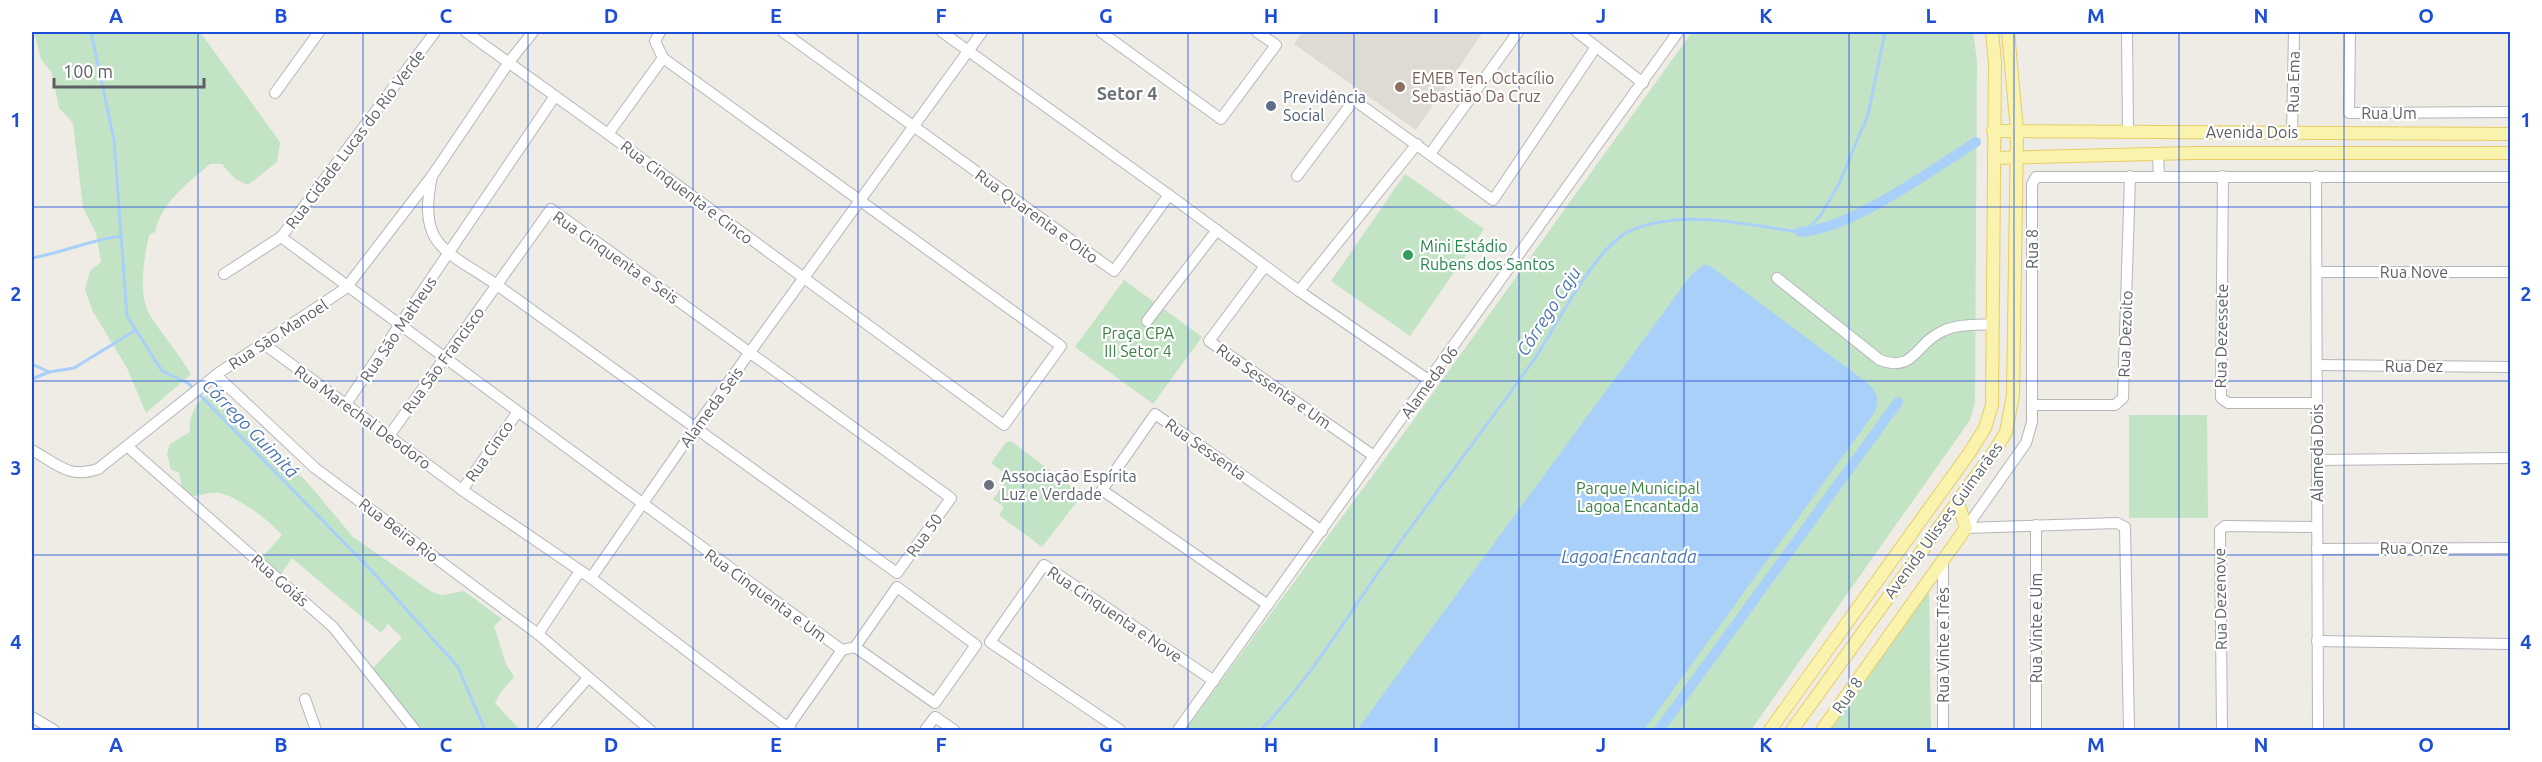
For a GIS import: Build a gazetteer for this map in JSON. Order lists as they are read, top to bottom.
{
  "streets": {
    "main road": ["Avenida Dois", "Rua 8", "Avenida Ulisses Guimarães"],
    "street": [
      "Rua Ema",
      "Rua Um",
      "Rua Cidade Lucas do Rio Verde",
      "Rua Cinquenta e Cinco",
      "Rua Quarenta e Oito",
      "Rua Cinquenta e Seis",
      "Rua Nove",
      "Rua São Matheus",
      "Rua São Manoel",
      "Rua Dezoito",
      "Rua Dezessete",
      "Rua São Francisco",
      "Rua Dez",
      "Alameda 06",
      "Rua Sessenta e Um",
      "Alameda Seis",
      "Rua Marechal Deodoro",
      "Rua Sessenta",
      "Rua Cinco",
      "Alameda Dois",
      "Rua Beira Rio",
      "Rua 50",
      "Rua Onze",
      "Rua Goiás",
      "Rua Cinquenta e Um",
      "Rua Dezenove",
      "Rua Cinquenta e Nove",
      "Rua Vinte e Um",
      "Rua Vinte e Três"
    ]
  },
  "crossings": [
    ["Rua Ema", "Avenida Dois"],
    ["Avenida Dois", "Avenida Ulisses Guimarães"],
    ["Rua Cidade Lucas do Rio Verde", "Rua São Manoel"],
    ["Rua Cinquenta e Cinco", "Alameda Seis"],
    ["Rua Quarenta e Oito", "Alameda Seis"],
    ["Rua 8", "Rua Dezoito"],
    ["Rua 8", "Rua Dezessete"],
    ["Rua 8", "Alameda Dois"],
    ["Rua 8", "Rua Vinte e Três"],
    ["Rua Cinquenta e Seis", "Rua São Francisco"],
    ["Rua Cinquenta e Seis", "Alameda Seis"],
    ["Rua Cinquenta e Seis", "Rua 50"],
    ["Rua Nove", "Alameda Dois"],
    ["Rua São Matheus", "Rua Marechal Deodoro"],
    ["Rua São Manoel", "Rua Marechal Deodoro"],
    ["Rua São Manoel", "Rua Beira Rio"],
    ["Rua São Manoel", "Rua Goiás"],
    ["Rua Dezessete", "Alameda Dois"],
    ["Rua São Francisco", "Rua Marechal Deodoro"],
    ["Rua Dez", "Alameda Dois"],
    ["Alameda 06", "Rua Sessenta e Um"],
    ["Alameda 06", "Rua Sessenta"],
    ["Alameda 06", "Rua Cinquenta e Nove"],
    ["Alameda Seis", "Rua 50"],
    ["Alameda Seis", "Rua Cinquenta e Um"],
    ["Rua Marechal Deodoro", "Rua Cinco"],
    ["Alameda Dois", "Rua Onze"],
    ["Alameda Dois", "Rua Dezenove"]
  ],
  "districts": ["Setor 4"],
  "water": ["Córrego Caju", "Córrego Guimitá", "Lagoa Encantada"],
  "parks": ["Praça CPA III Setor 4", "Parque Municipal Lagoa Encantada"],
  "places": [
    "EMEB Ten. Octacílio Sebastião Da Cruz",
    "Previdência Social",
    "Mini Estádio Rubens dos Santos",
    "Associação Espírita Luz e Verdade"
  ],
  "scale_bar": "100 m",
  "grid": {
    "columns": [
      "A",
      "B",
      "C",
      "D",
      "E",
      "F",
      "G",
      "H",
      "I",
      "J",
      "K",
      "L",
      "M",
      "N",
      "O"
    ],
    "rows": [
      "1",
      "2",
      "3",
      "4"
    ]
  }
}
